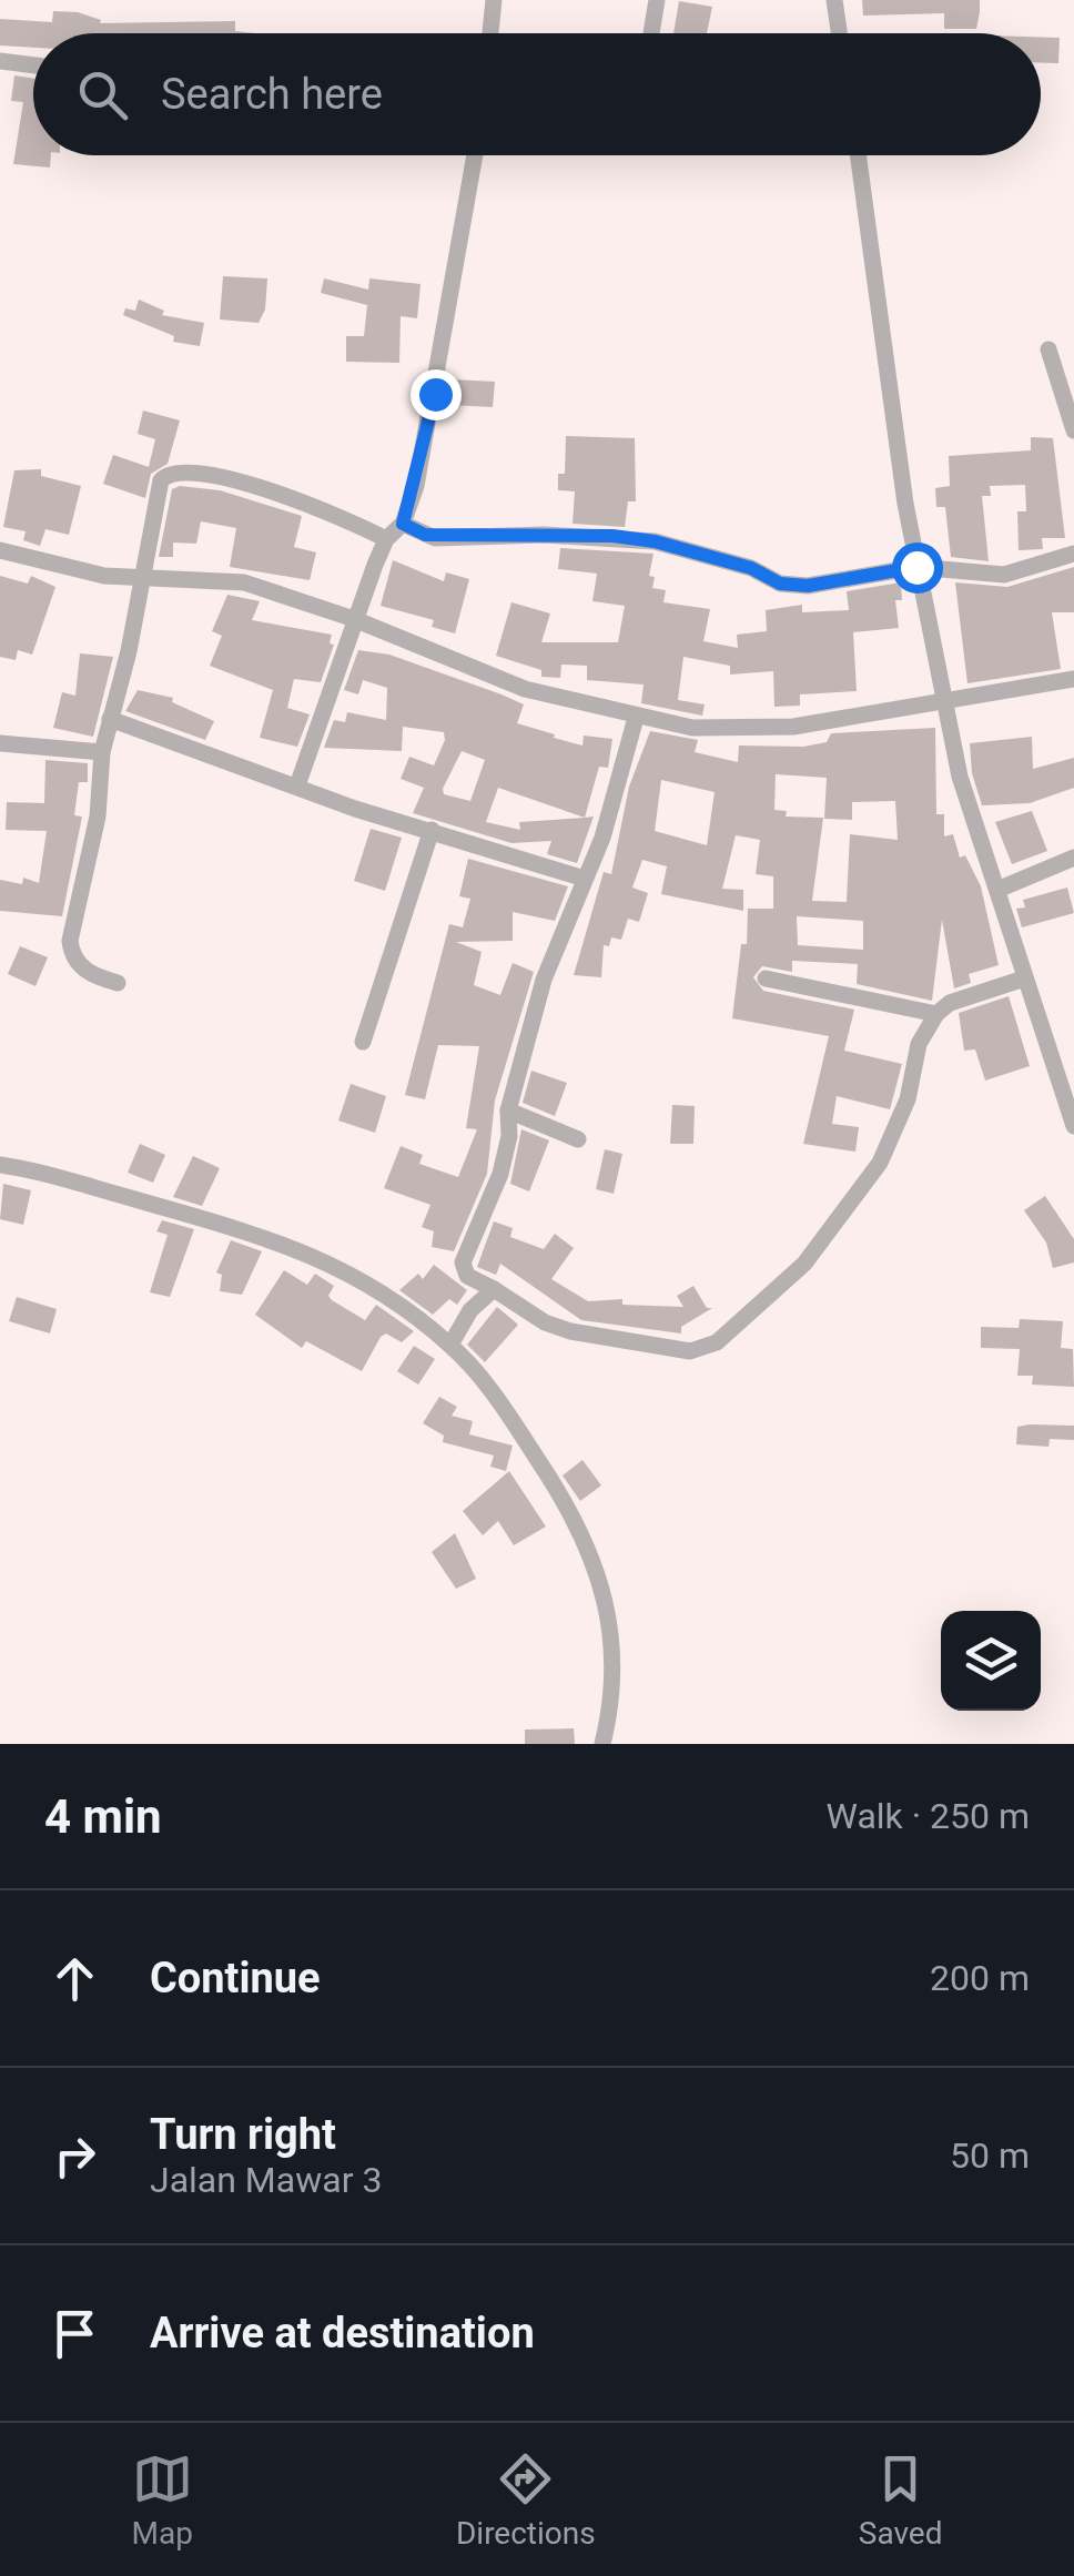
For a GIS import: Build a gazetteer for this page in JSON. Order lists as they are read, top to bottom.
{
  "page": {
    "search": "Search here",
    "heading": ["4 min", "Walk · 250 m"],
    "list": [
      ["Continue", "200 m"],
      ["Turn right", "Jalan Mawar 3", "50 m"],
      "Arrive at destination"
    ],
    "nav": ["Map", "Directions", "Saved"]
  }
}
